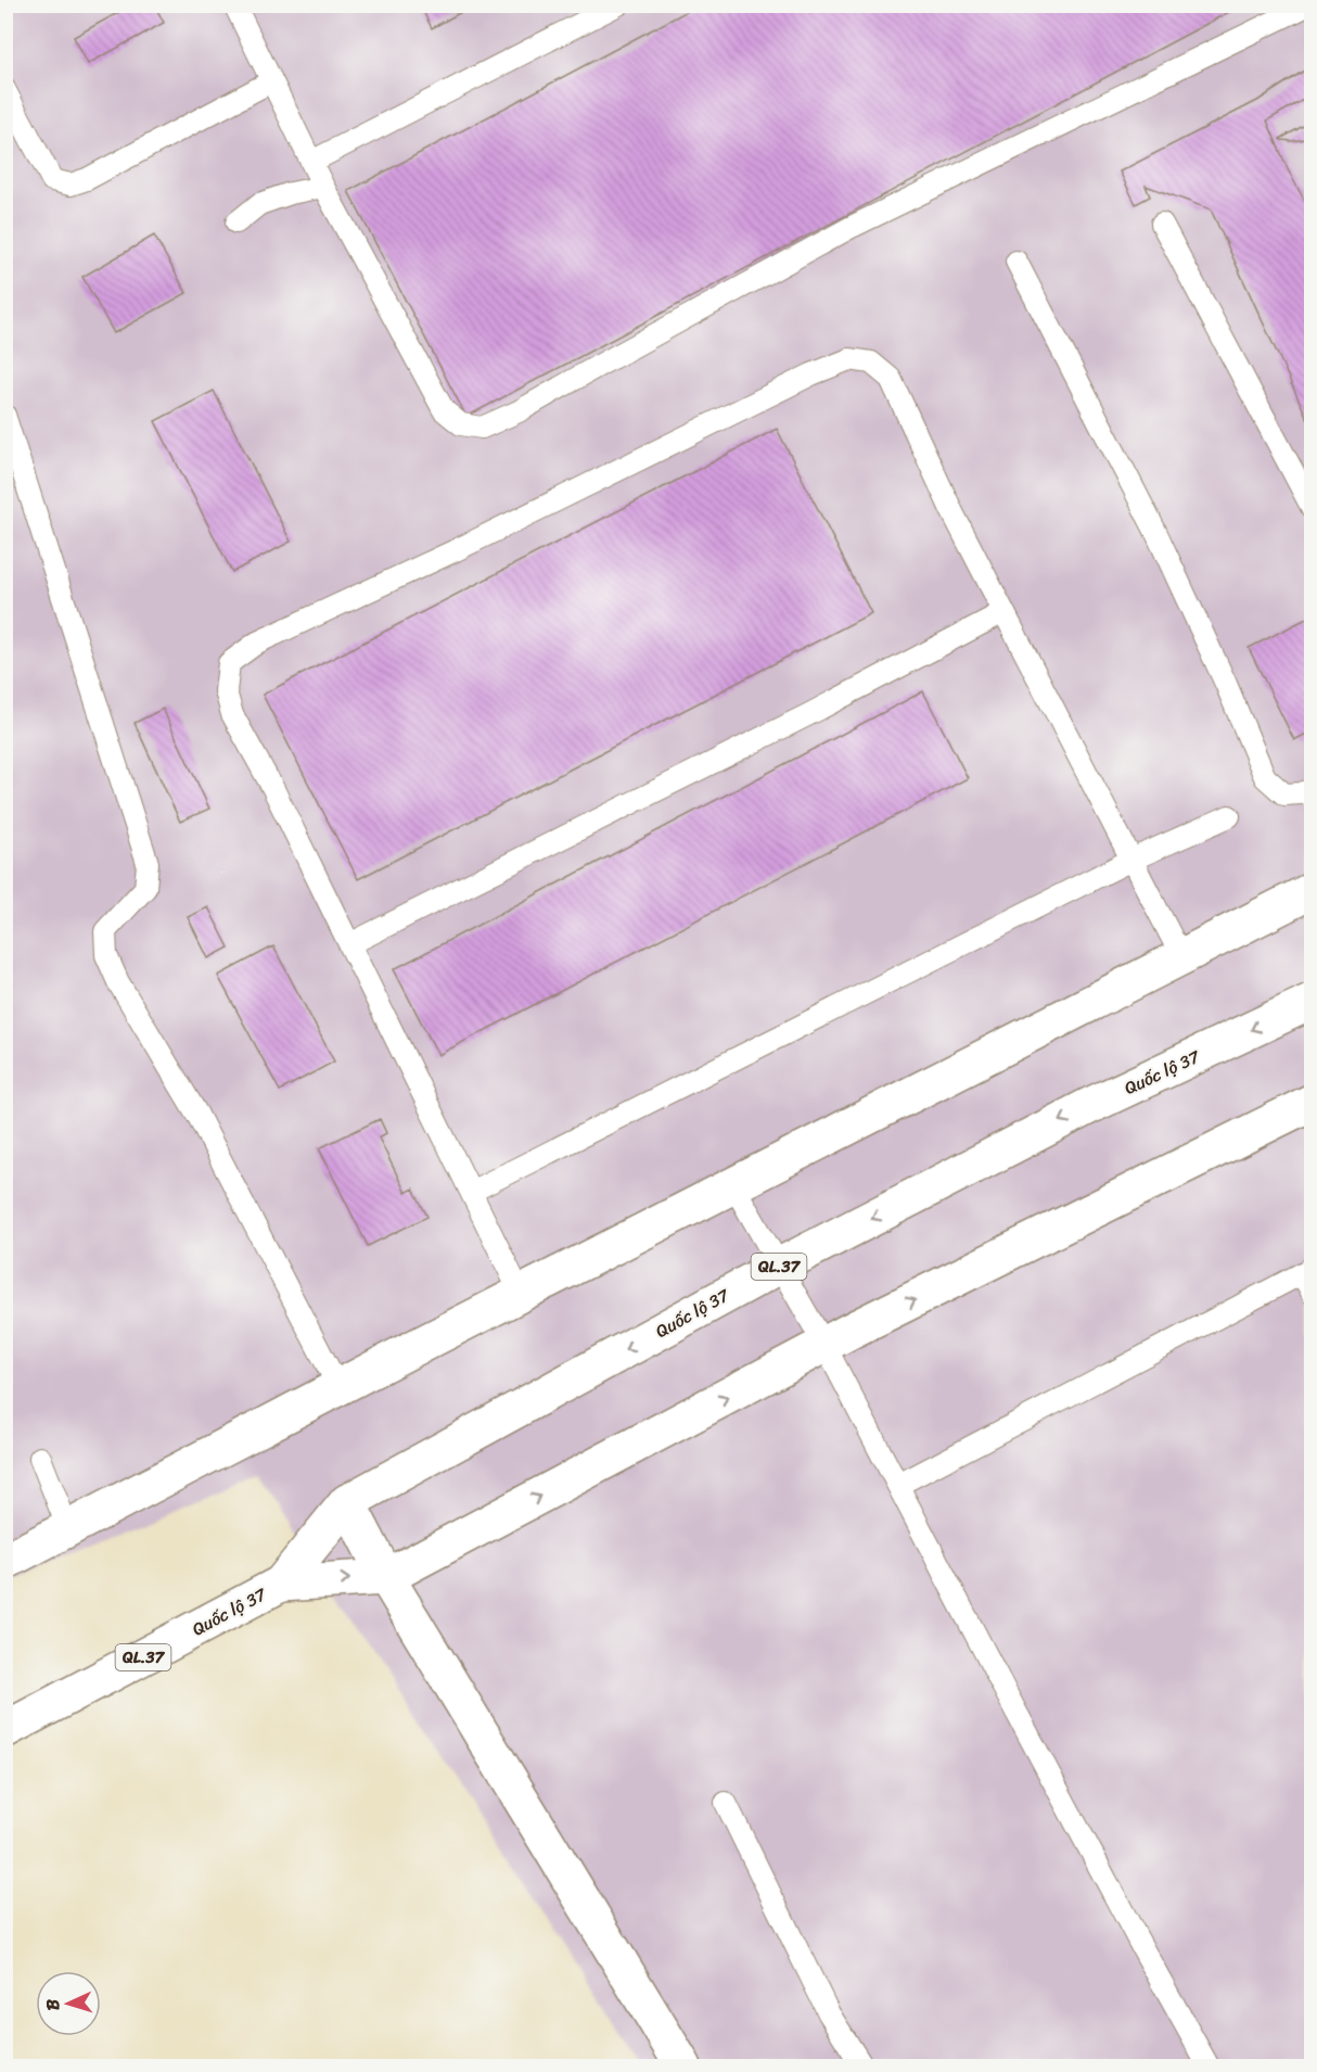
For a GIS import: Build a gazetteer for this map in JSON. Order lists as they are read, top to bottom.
{
  "streets": {
    "main road": ["Quốc lộ 37", "QL.37"]
  },
  "north": "left"
}
